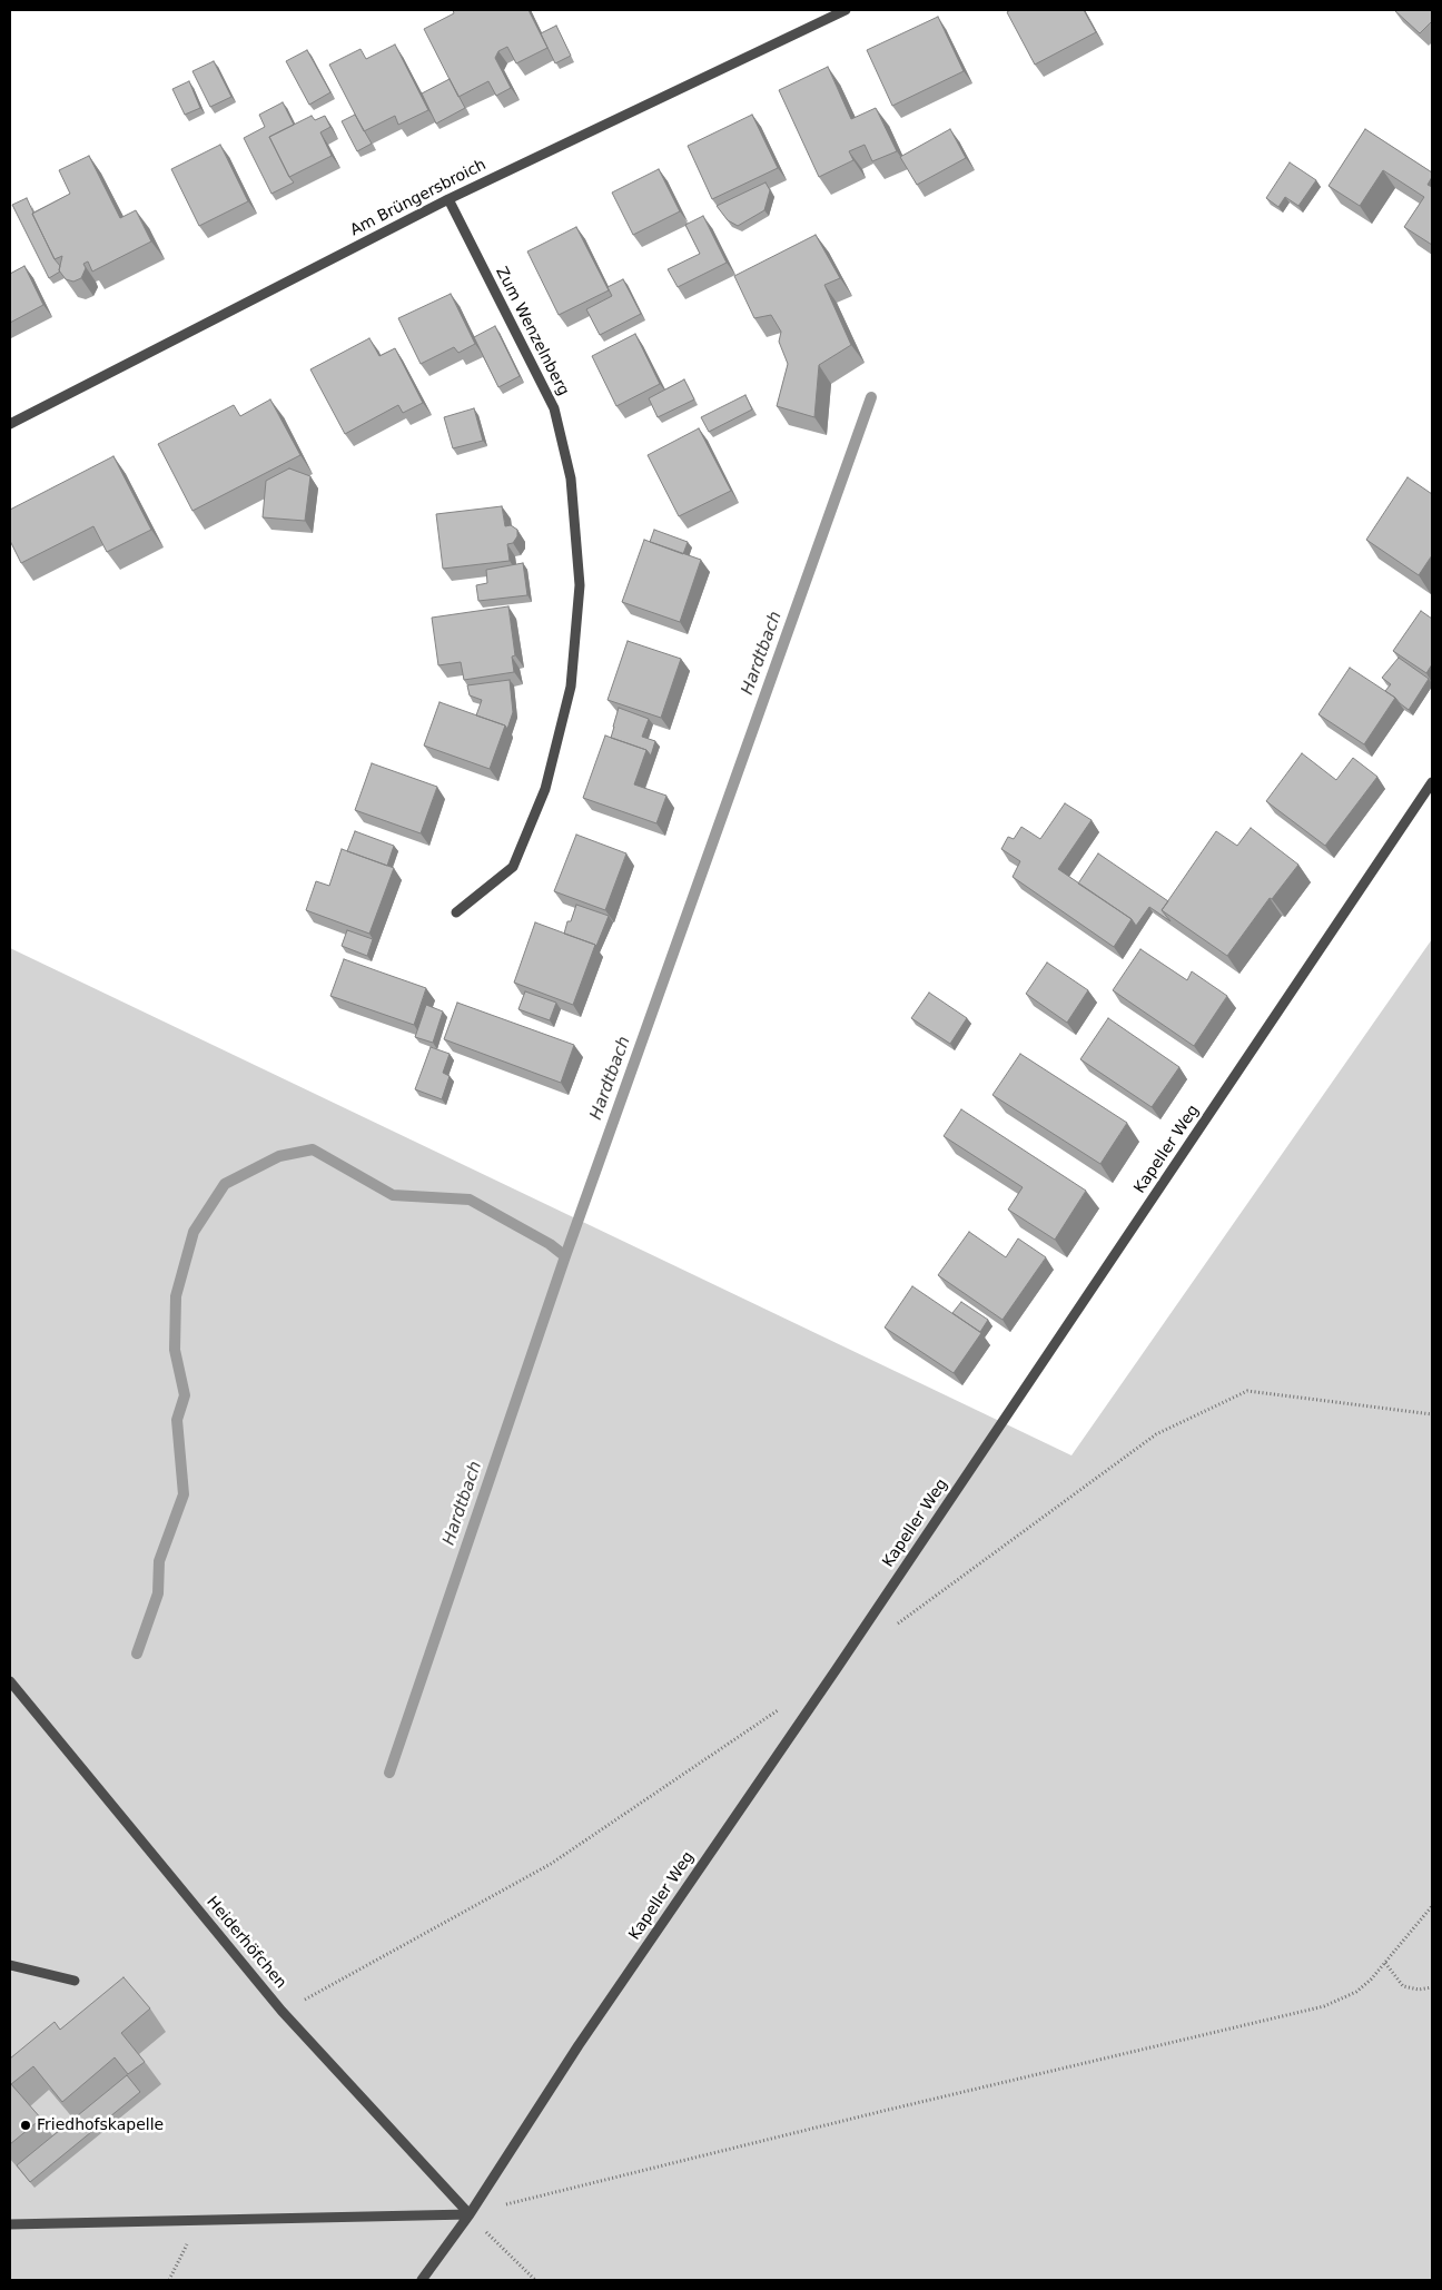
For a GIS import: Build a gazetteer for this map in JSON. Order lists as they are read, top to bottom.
{
  "streets": {
    "street": [
      "Am Brüngersbroich",
      "Zum Wenzelnberg",
      "Kapeller Weg",
      "Heiderhöfchen"
    ]
  },
  "crossings": [
    ["Am Brüngersbroich", "Zum Wenzelnberg"],
    ["Kapeller Weg", "Heiderhöfchen"]
  ],
  "water": ["Hardtbach"],
  "places": ["Friedhofskapelle"]
}
